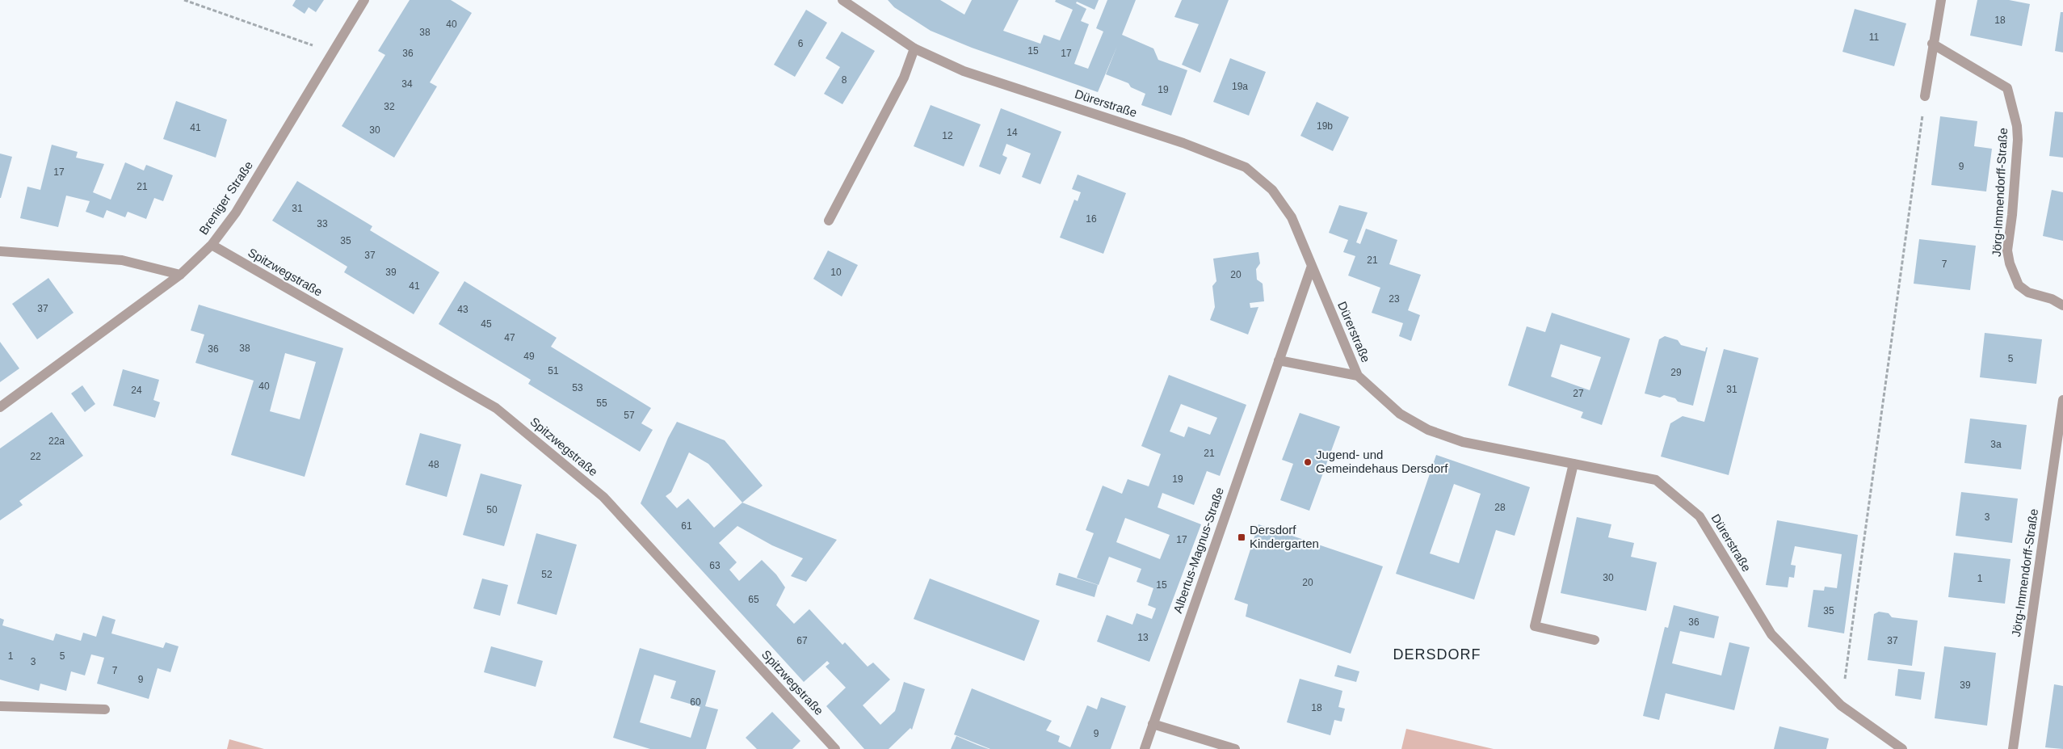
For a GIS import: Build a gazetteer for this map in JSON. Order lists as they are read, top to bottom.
{
  "streets": {
    "street": [
      "Dürerstraße",
      "Jörg-Immendorff-Straße",
      "Breniger Straße",
      "Spitzwegstraße",
      "Albertus-Magnus-Straße"
    ]
  },
  "crossings": [
    ["Dürerstraße", "Albertus-Magnus-Straße"],
    ["Breniger Straße", "Spitzwegstraße"]
  ],
  "districts": ["DERSDORF"],
  "places": {
    "other": ["Jugend- und Gemeindehaus Dersdorf"],
    "transit": ["Dersdorf Kindergarten"]
  },
  "house_numbers": [
    "18",
    "40",
    "38",
    "11",
    "6",
    "15",
    "36",
    "17",
    "8",
    "34",
    "19a",
    "19",
    "32",
    "19b",
    "41",
    "30",
    "14",
    "12",
    "9",
    "17",
    "21",
    "31",
    "16",
    "33",
    "35",
    "37",
    "21",
    "7",
    "39",
    "10",
    "20",
    "41",
    "23",
    "37",
    "43",
    "45",
    "47",
    "38",
    "36",
    "49",
    "5",
    "51",
    "29",
    "40",
    "53",
    "31",
    "24",
    "27",
    "55",
    "57",
    "22a",
    "3a",
    "21",
    "22",
    "48",
    "19",
    "28",
    "50",
    "3",
    "61",
    "17",
    "63",
    "52",
    "30",
    "1",
    "20",
    "15",
    "65",
    "35",
    "36",
    "13",
    "67",
    "37",
    "1",
    "5",
    "3",
    "7",
    "9",
    "39",
    "60",
    "18",
    "9"
  ]
}
